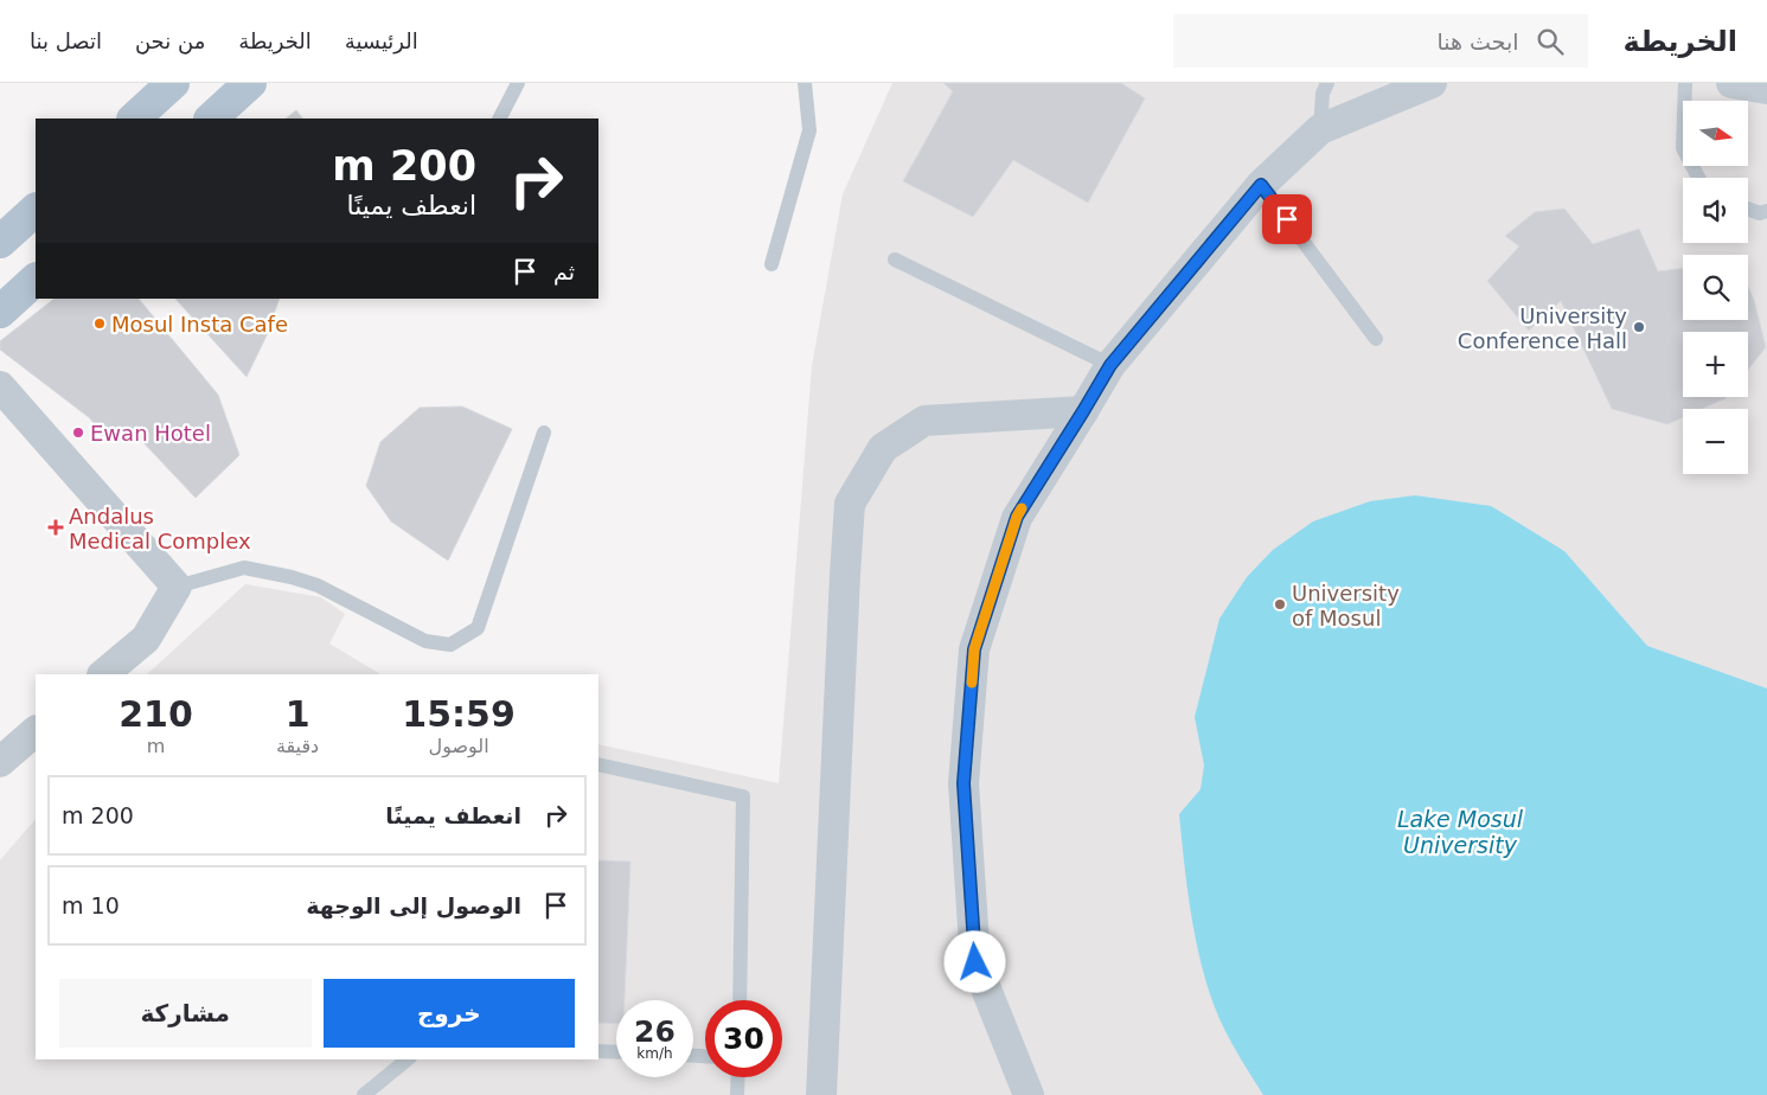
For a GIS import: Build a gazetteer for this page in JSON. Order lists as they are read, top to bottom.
{
  "water": ["Lake Mosul University"],
  "places": {
    "other": [
      "Mosul Insta Cafe",
      "University Conference Hall",
      "Ewan Hotel",
      "University of Mosul"
    ],
    "health": ["Andalus Medical Complex"]
  },
  "north": "right",
  "page": {
    "header": "الخريطة",
    "search": "ابحث هنا",
    "nav": [
      "الرئيسية",
      "الخريطة",
      "من نحن",
      "اتصل بنا"
    ],
    "map_buttons": ["+", "−"],
    "turn": ["200 m", "انعطف يمينًا"],
    "then": "ثم",
    "eta": [
      "15:59",
      "الوصول",
      "1",
      "دقيقة",
      "210",
      "m"
    ],
    "list": [
      {
        "name": "انعطف يمينًا",
        "value": "200 m"
      },
      {
        "name": "الوصول إلى الوجهة",
        "value": "10 m"
      }
    ],
    "buttons": ["خروج", "مشاركة"],
    "speed": "26 km/h",
    "limit": "30"
  }
}
